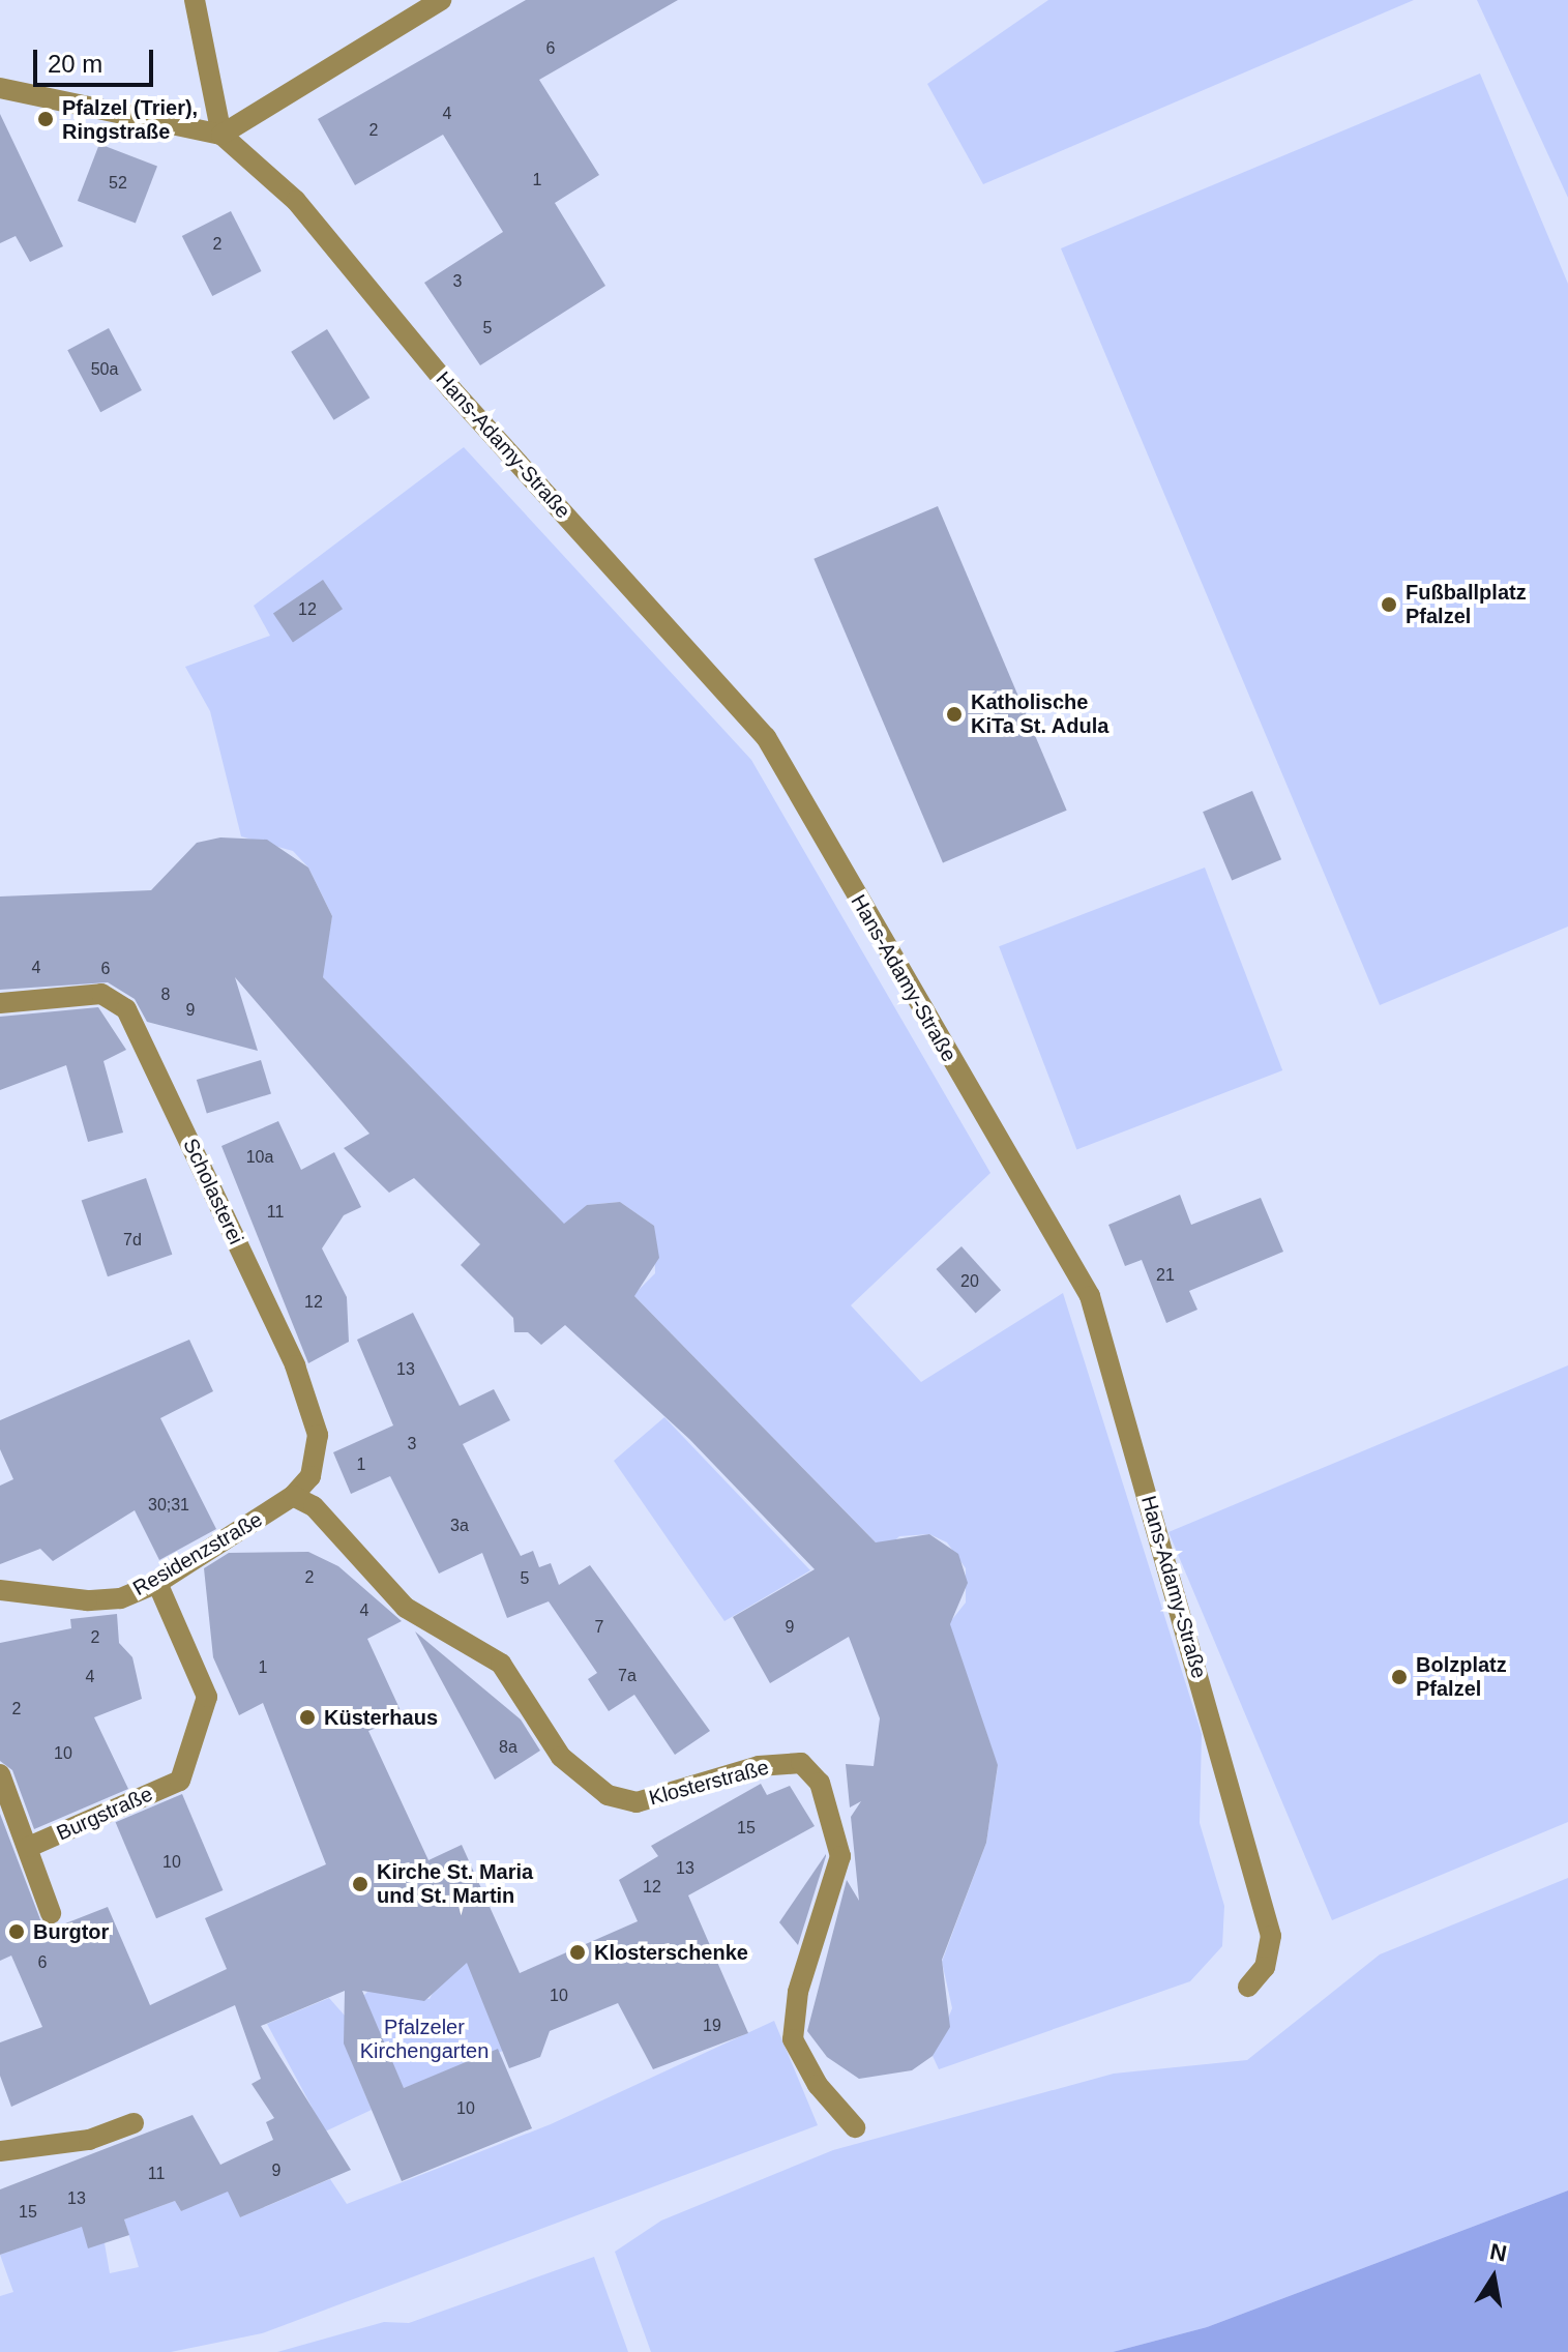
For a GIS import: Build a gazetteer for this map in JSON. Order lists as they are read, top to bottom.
{
  "streets": {
    "street": [
      "Hans-Adamy-Straße",
      "Scholasterei",
      "Residenzstraße",
      "Klosterstraße",
      "Burgstraße"
    ]
  },
  "crossings": [
    ["Scholasterei", "Residenzstraße"],
    ["Scholasterei", "Klosterstraße"],
    ["Residenzstraße", "Klosterstraße"],
    ["Residenzstraße", "Burgstraße"]
  ],
  "parks": ["Pfalzeler Kirchengarten"],
  "places": [
    "Pfalzel (Trier), Ringstraße",
    "Fußballplatz Pfalzel",
    "Katholische KiTa St. Adula",
    "Bolzplatz Pfalzel",
    "Küsterhaus",
    "Kirche St. Maria und St. Martin",
    "Burgtor",
    "Klosterschenke"
  ],
  "house_numbers": [
    "6",
    "4",
    "2",
    "1",
    "52",
    "2",
    "3",
    "5",
    "50a",
    "12",
    "4",
    "6",
    "8",
    "9",
    "10a",
    "11",
    "7d",
    "21",
    "20",
    "12",
    "13",
    "3",
    "1",
    "30;31",
    "3a",
    "2",
    "5",
    "4",
    "7",
    "9",
    "2",
    "1",
    "7a",
    "4",
    "2",
    "8a",
    "10",
    "15",
    "10",
    "13",
    "12",
    "6",
    "10",
    "19",
    "10",
    "9",
    "11",
    "13",
    "15"
  ],
  "scale_bar": "20 m",
  "north": "top"
}
